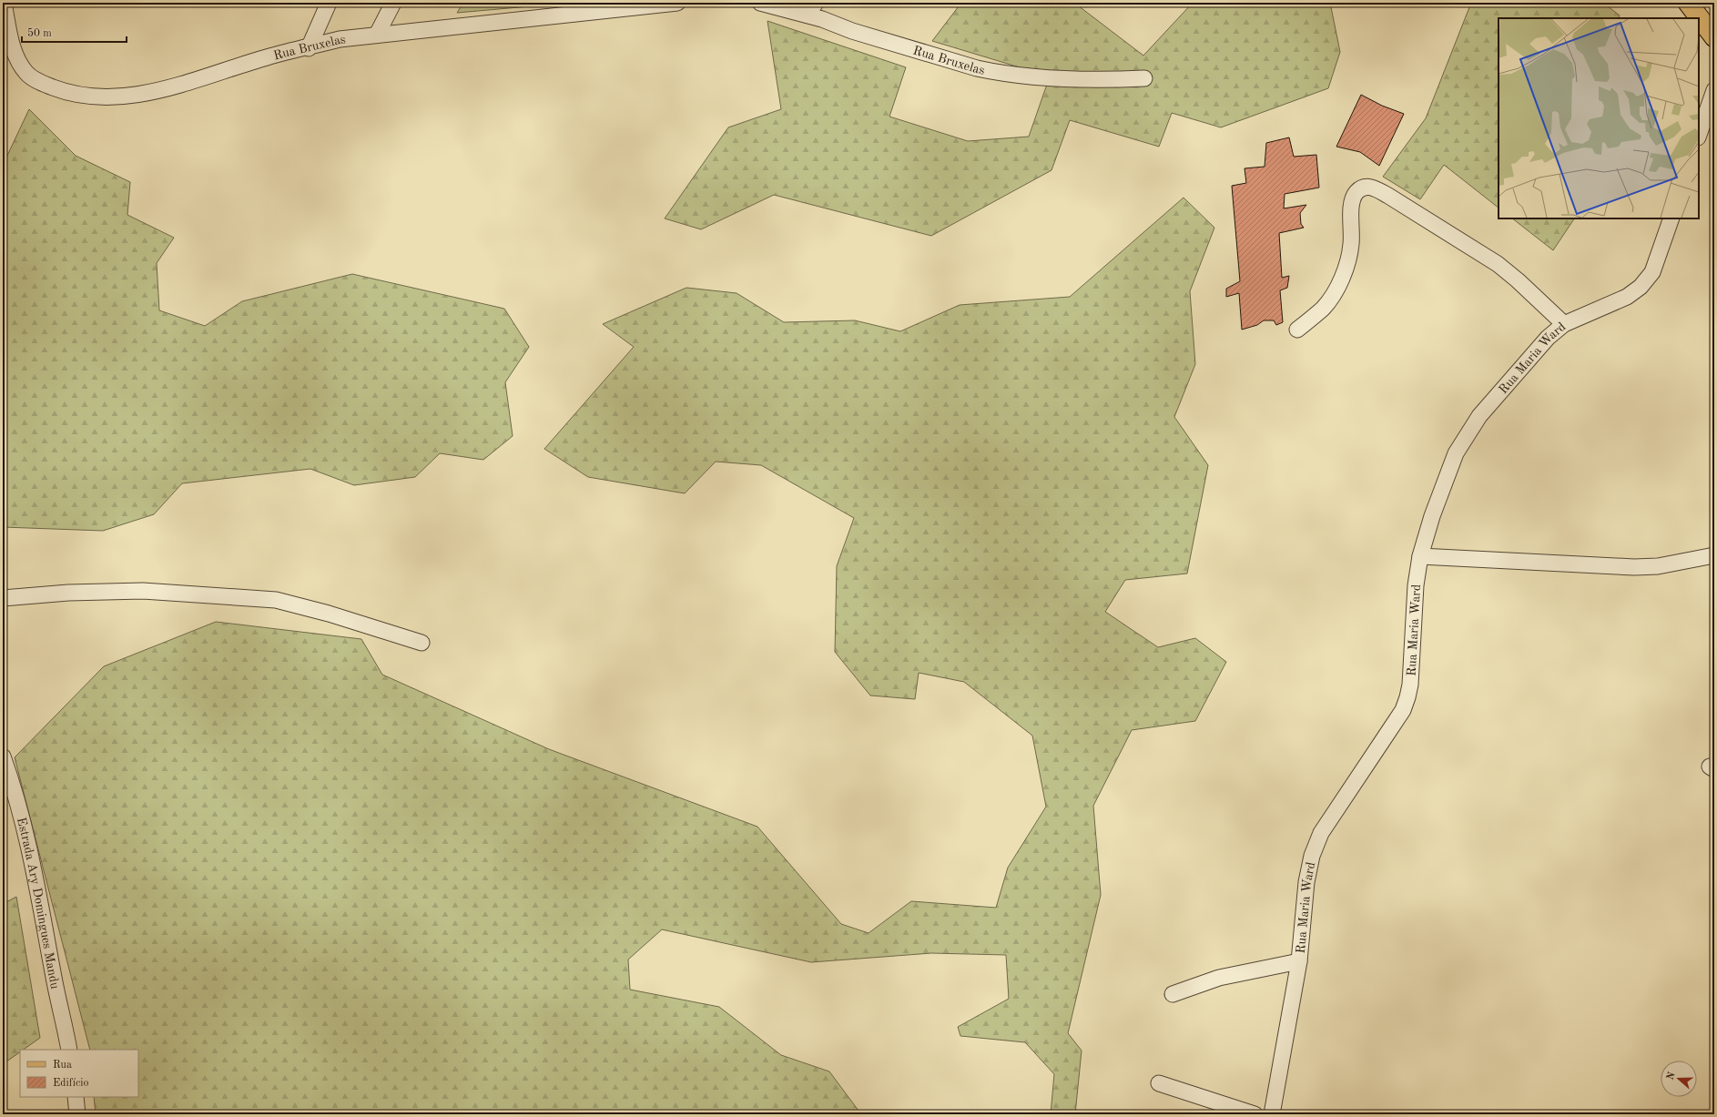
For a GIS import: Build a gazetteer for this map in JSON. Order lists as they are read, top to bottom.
{
  "streets": {
    "street": ["Rua Bruxelas", "Rua Maria Ward", "Estrada Ary Domingues Mandu"]
  },
  "legend": ["Rua", "Edifício"],
  "scale_bar": "50 m",
  "north": "left"
}
